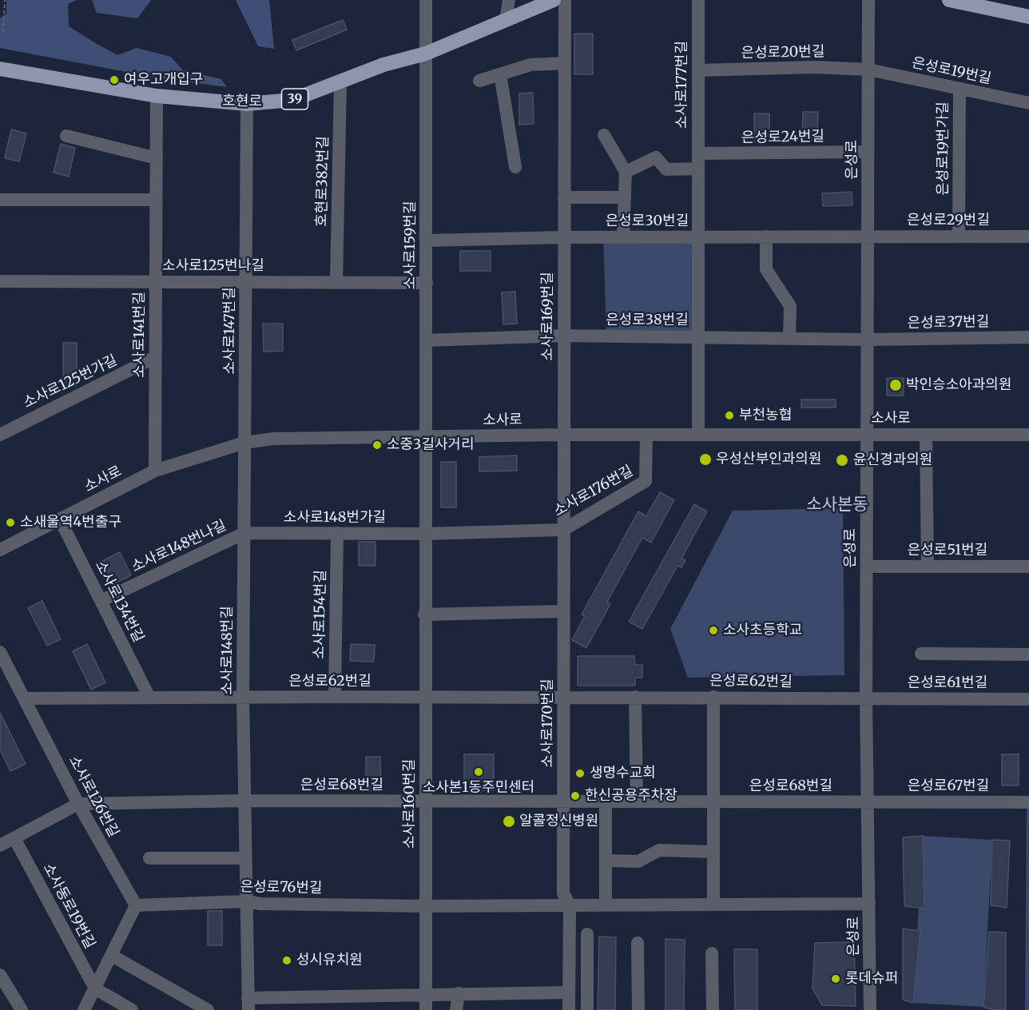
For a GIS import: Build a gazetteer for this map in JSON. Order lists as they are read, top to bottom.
{
  "streets": {
    "main road": ["39", "호현로"],
    "street": [
      "은성로20번길",
      "은성로19번길",
      "소사로177번길",
      "은성로24번길",
      "은성로19번가길",
      "은성로",
      "호현로382번길",
      "은성로29번길",
      "은성로30번길",
      "소사로159번길",
      "소사로125번나길",
      "소사로169번길",
      "은성로38번길",
      "은성로37번길",
      "소사로147번길",
      "소사로141번길",
      "소사로125번가길",
      "소사로",
      "소사로176번길",
      "소사로148번가길",
      "소사로148번나길",
      "은성로51번길",
      "소사로134번길",
      "소사로154번길",
      "소사로148번길",
      "은성로62번길",
      "은성로61번길",
      "소사로170번길",
      "은성로68번길",
      "은성로67번길",
      "소사로126번길",
      "소사로160번길",
      "은성로76번길",
      "소사동로19번길"
    ]
  },
  "crossings": [
    ["은성로20번길", "은성로19번길"],
    ["은성로20번길", "소사로177번길"],
    ["은성로20번길", "은성로"],
    ["은성로19번길", "은성로19번가길"],
    ["은성로19번길", "은성로"],
    ["소사로177번길", "은성로24번길"],
    ["소사로177번길", "은성로30번길"],
    ["소사로177번길", "은성로38번길"],
    ["소사로177번길", "소사로"],
    ["호현로", "호현로382번길"],
    ["호현로", "소사로159번길"],
    ["호현로", "소사로147번길"],
    ["호현로", "소사로141번길"],
    ["은성로24번길", "은성로"],
    ["은성로19번가길", "은성로29번길"],
    ["은성로", "은성로29번길"],
    ["은성로", "은성로30번길"],
    ["은성로", "은성로38번길"],
    ["은성로", "은성로37번길"],
    ["은성로", "소사로"],
    ["은성로", "은성로51번길"],
    ["은성로", "은성로62번길"],
    ["은성로", "은성로61번길"],
    ["은성로", "은성로68번길"],
    ["은성로", "은성로67번길"],
    ["은성로", "은성로76번길"],
    ["호현로382번길", "소사로125번나길"],
    ["은성로29번길", "은성로30번길"],
    ["은성로30번길", "소사로159번길"],
    ["은성로30번길", "소사로169번길"],
    ["소사로159번길", "소사로125번나길"],
    ["소사로159번길", "은성로38번길"],
    ["소사로159번길", "소사로"],
    ["소사로159번길", "소사로160번길"],
    ["소사로125번나길", "소사로147번길"],
    ["소사로125번나길", "소사로141번길"],
    ["소사로169번길", "은성로38번길"],
    ["소사로169번길", "소사로"],
    ["소사로169번길", "소사로170번길"],
    ["은성로38번길", "은성로37번길"],
    ["소사로147번길", "소사로"],
    ["소사로147번길", "소사로148번길"],
    ["소사로141번길", "소사로125번가길"],
    ["소사로141번길", "소사로"],
    ["소사로", "소사로176번길"],
    ["소사로", "소사로134번길"],
    ["소사로", "소사로148번길"],
    ["소사로", "소사로170번길"],
    ["소사로", "소사로160번길"],
    ["소사로176번길", "소사로148번가길"],
    ["소사로176번길", "소사로170번길"],
    ["소사로176번길", "소사로160번길"],
    ["소사로148번가길", "소사로148번나길"],
    ["소사로148번가길", "소사로154번길"],
    ["소사로148번가길", "소사로148번길"],
    ["소사로148번가길", "소사로160번길"],
    ["소사로148번나길", "소사로134번길"],
    ["소사로148번나길", "소사로148번길"],
    ["소사로134번길", "은성로62번길"],
    ["소사로154번길", "은성로62번길"],
    ["소사로148번길", "은성로62번길"],
    ["소사로148번길", "은성로68번길"],
    ["소사로148번길", "소사로160번길"],
    ["소사로148번길", "은성로76번길"],
    ["은성로62번길", "은성로61번길"],
    ["은성로62번길", "소사로170번길"],
    ["은성로62번길", "소사로126번길"],
    ["은성로62번길", "소사로160번길"],
    ["소사로170번길", "은성로68번길"],
    ["소사로170번길", "은성로76번길"],
    ["은성로68번길", "은성로67번길"],
    ["은성로68번길", "소사로126번길"],
    ["은성로68번길", "소사로160번길"],
    ["소사로126번길", "은성로76번길"],
    ["소사로160번길", "은성로76번길"]
  ],
  "districts": ["소사본동"],
  "places": [
    "여우고개입구",
    "박인승소아과의원",
    "부천농협",
    "소중3길사거리",
    "우성산부인과의원",
    "윤신경과의원",
    "소새울역4번출구",
    "소사초등학교",
    "소사본1동주민센터",
    "생명수교회",
    "한신공용주차장",
    "알콜정신병원",
    "성시유치원",
    "롯데슈퍼"
  ]
}
